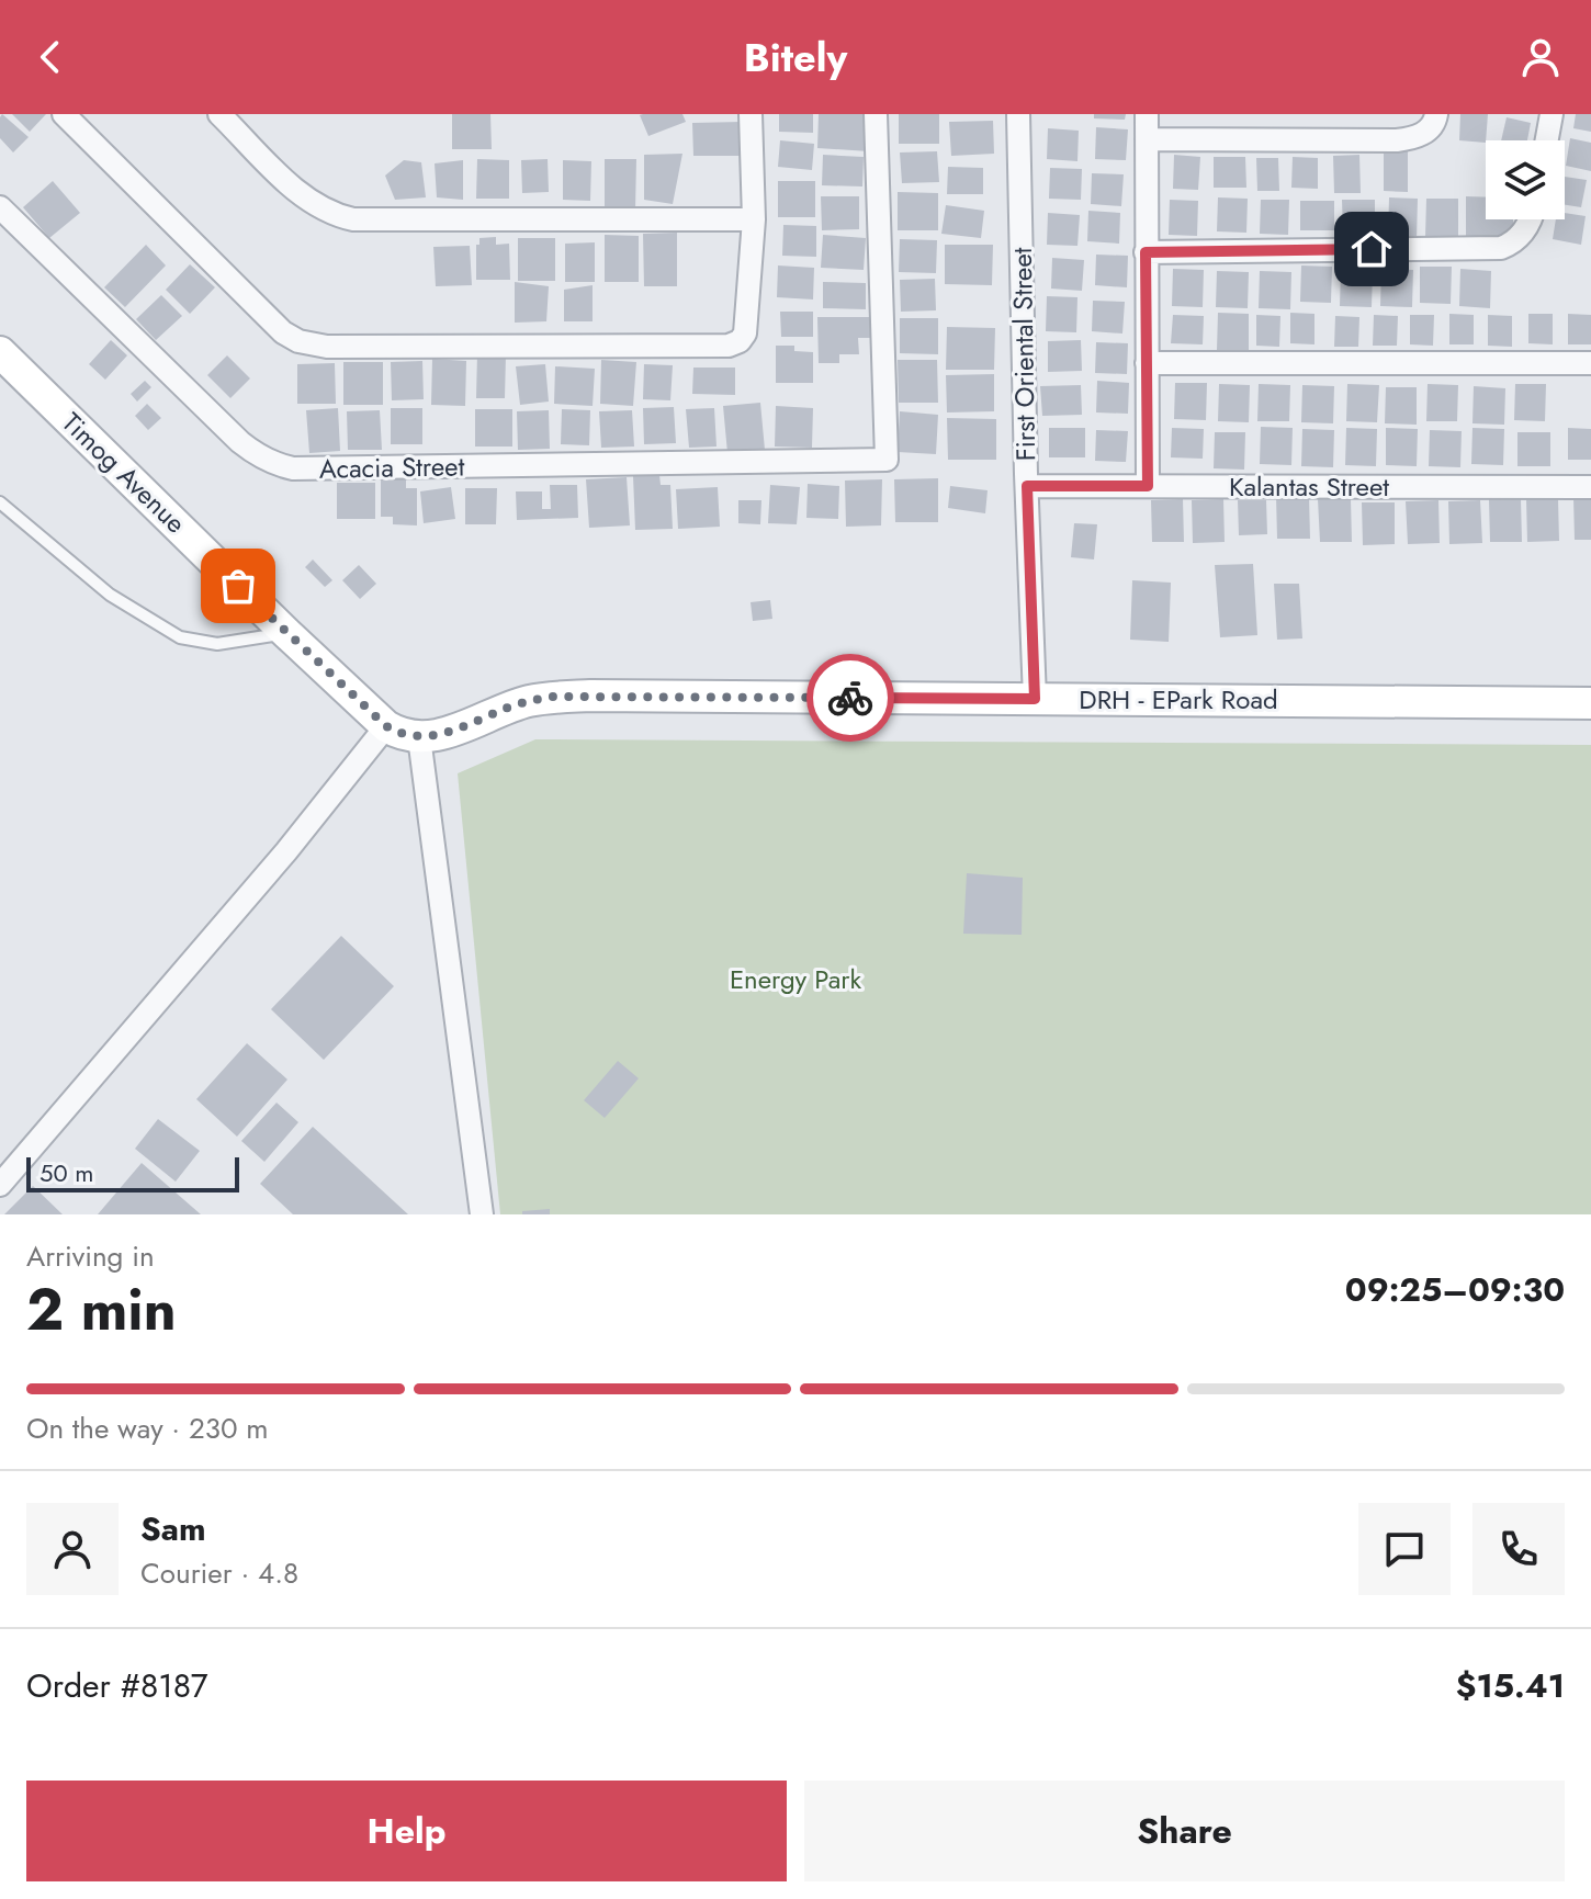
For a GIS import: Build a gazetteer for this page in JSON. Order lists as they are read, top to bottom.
{
  "streets": {
    "main road": ["Timog Avenue", "DRH - EPark Road"],
    "street": ["First Oriental Street", "Acacia Street", "Kalantas Street"]
  },
  "crossings": [
    ["First Oriental Street", "Kalantas Street"],
    ["First Oriental Street", "DRH - EPark Road"],
    ["Timog Avenue", "DRH - EPark Road"]
  ],
  "parks": ["Energy Park"],
  "scale_bar": "50 m",
  "page": {
    "header": "Bitely",
    "scale": "50 m",
    "heading": ["2 min", "Arriving in", "09:25–09:30"],
    "panel": [
      "Sam",
      "Courier · 4.8",
      "Order #8187",
      "$15.41"
    ],
    "bar": "On the way · 230 m",
    "buttons": ["Help", "Share"]
  }
}
